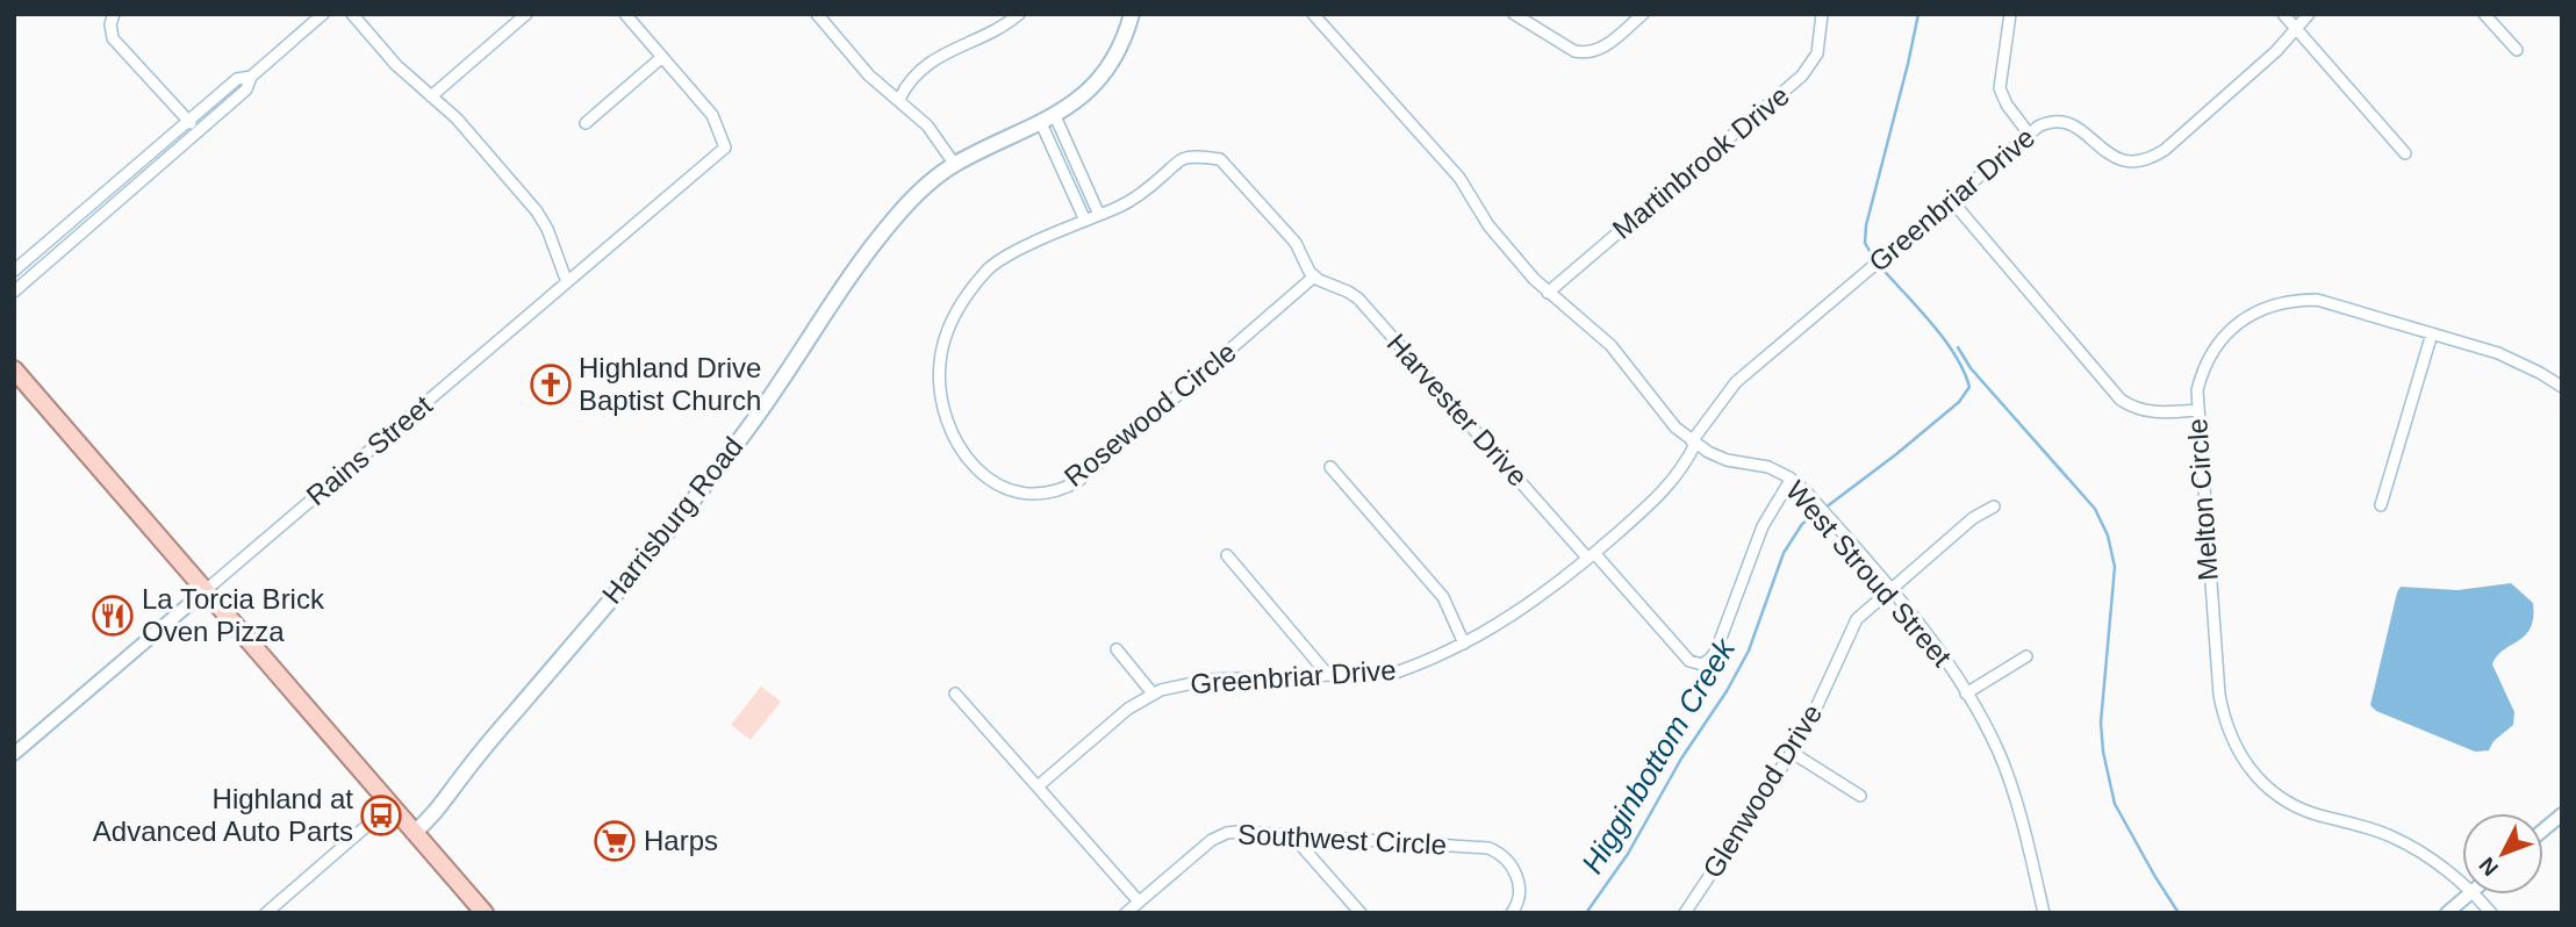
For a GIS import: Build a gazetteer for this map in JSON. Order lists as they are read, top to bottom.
{
  "streets": {
    "main road": ["Harrisburg Road"],
    "street": [
      "Martinbrook Drive",
      "Greenbriar Drive",
      "Harvester Drive",
      "Rosewood Circle",
      "Rains Street",
      "Melton Circle",
      "West Stroud Street",
      "Glenwood Drive",
      "Southwest Circle"
    ]
  },
  "crossings": [
    ["Martinbrook Drive", "West Stroud Street"],
    ["Greenbriar Drive", "Harvester Drive"],
    ["Greenbriar Drive", "West Stroud Street"],
    ["Harvester Drive", "Rosewood Circle"],
    ["Harvester Drive", "West Stroud Street"],
    ["West Stroud Street", "Glenwood Drive"]
  ],
  "water": ["Higginbottom Creek"],
  "places": {
    "church": ["Highland Drive Baptist Church"],
    "restaurant": ["La Torcia Brick Oven Pizza"],
    "bus stop": ["Highland at Advanced Auto Parts"],
    "supermarket": ["Harps"]
  },
  "north": "bottom left"
}
